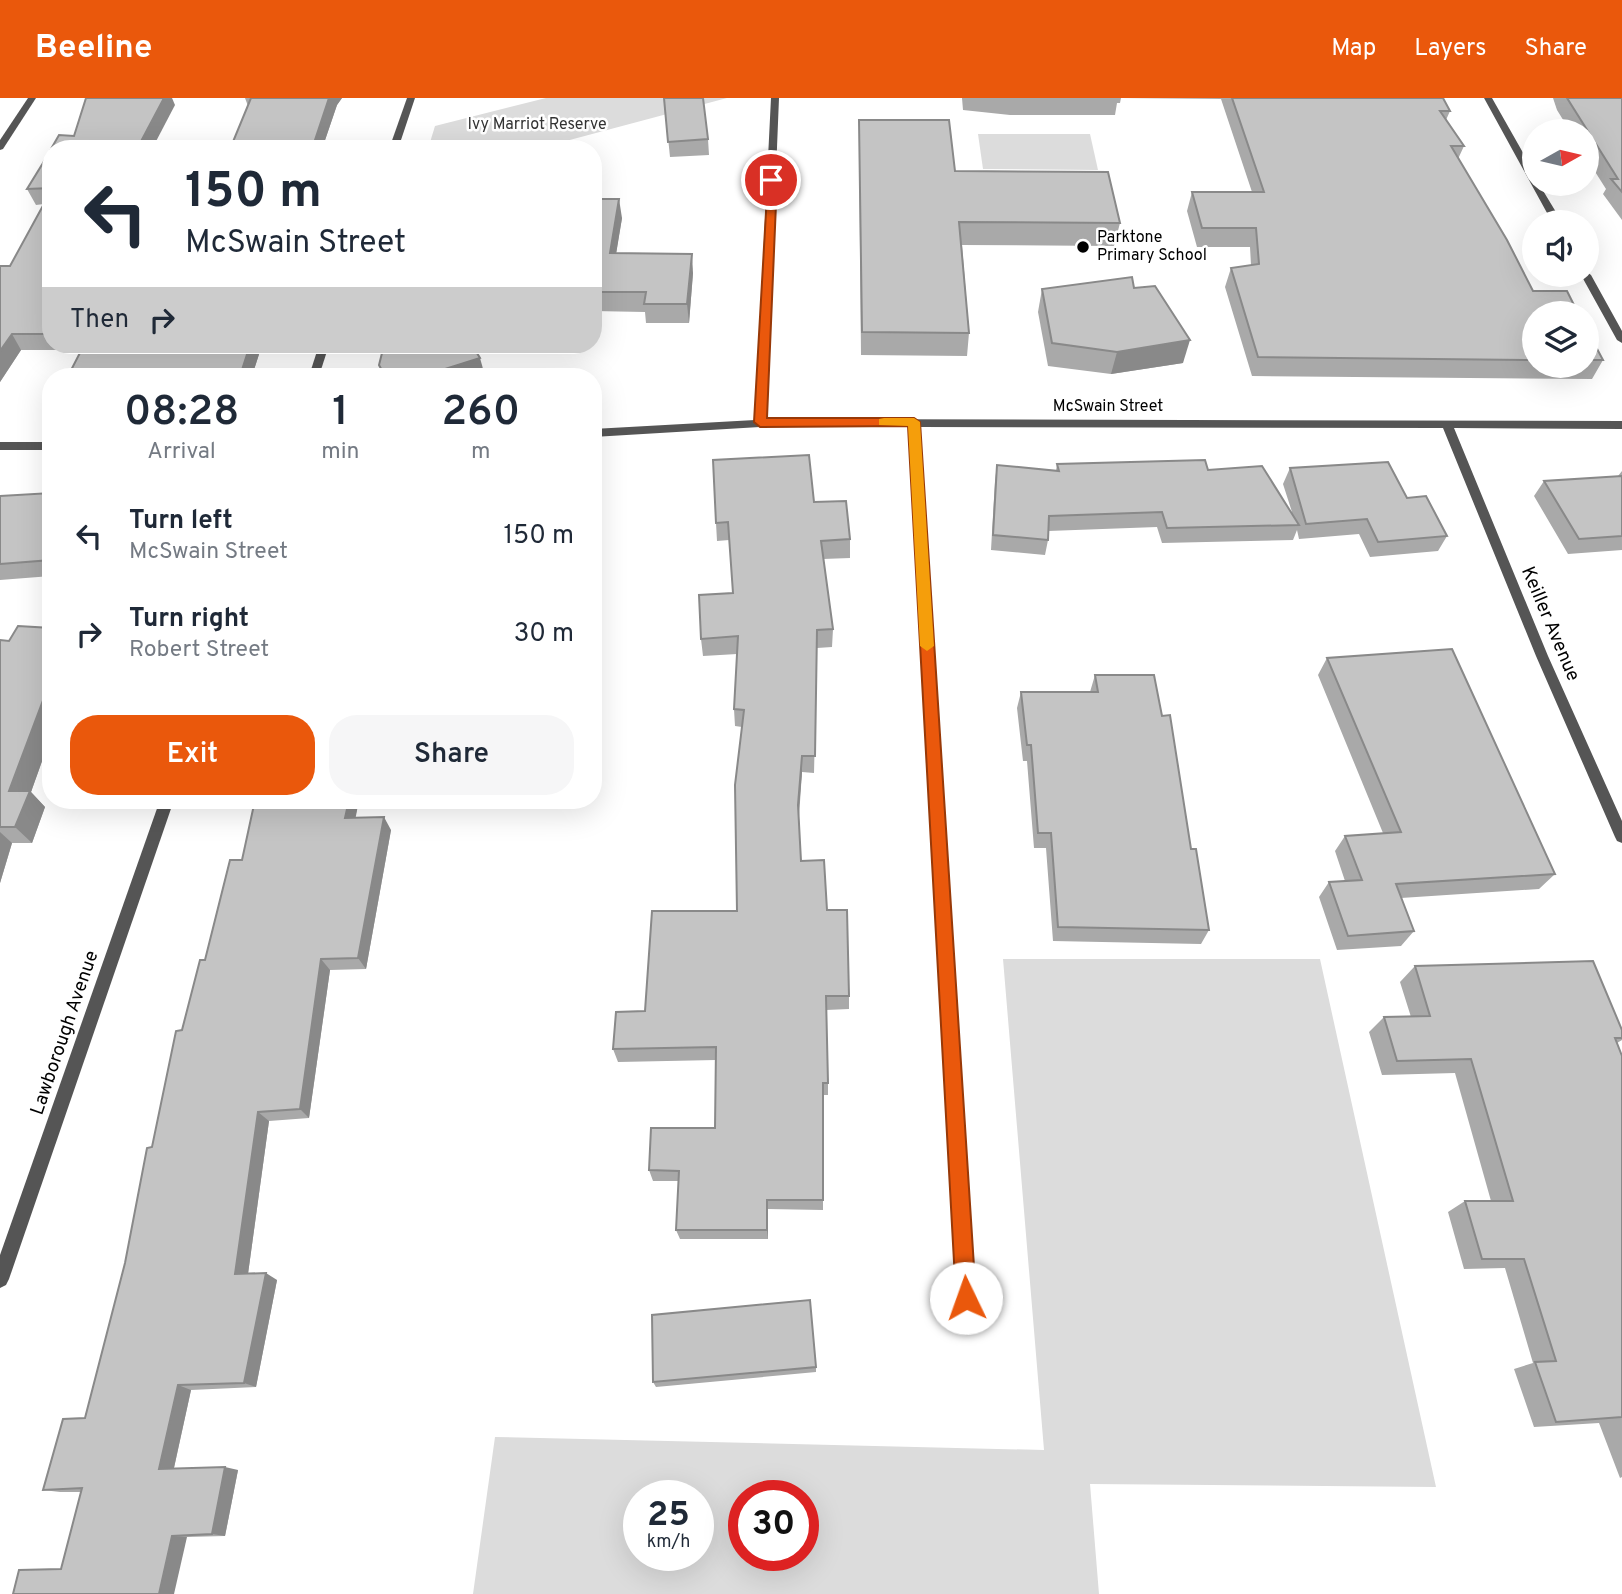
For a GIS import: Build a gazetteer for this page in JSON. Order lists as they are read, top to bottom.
{
  "streets": {
    "street": ["McSwain Street", "Keiller Avenue", "Lawborough Avenue"]
  },
  "crossings": [
    ["McSwain Street", "Keiller Avenue"]
  ],
  "parks": ["Ivy Marriot Reserve"],
  "places": ["Parktone Primary School"],
  "north": "right",
  "page": {
    "header": "Beeline",
    "nav": ["Map", "Layers", "Share"],
    "turn": ["150 m", "McSwain Street"],
    "then": "Then",
    "eta": [
      "08:28",
      "Arrival",
      "1",
      "min",
      "260",
      "m"
    ],
    "list": [
      {
        "name": "Turn left",
        "note": "McSwain Street",
        "value": "150 m"
      },
      {
        "name": "Turn right",
        "note": "Robert Street",
        "value": "30 m"
      }
    ],
    "buttons": ["Exit", "Share"],
    "speed": "25 km/h",
    "limit": "30"
  }
}
